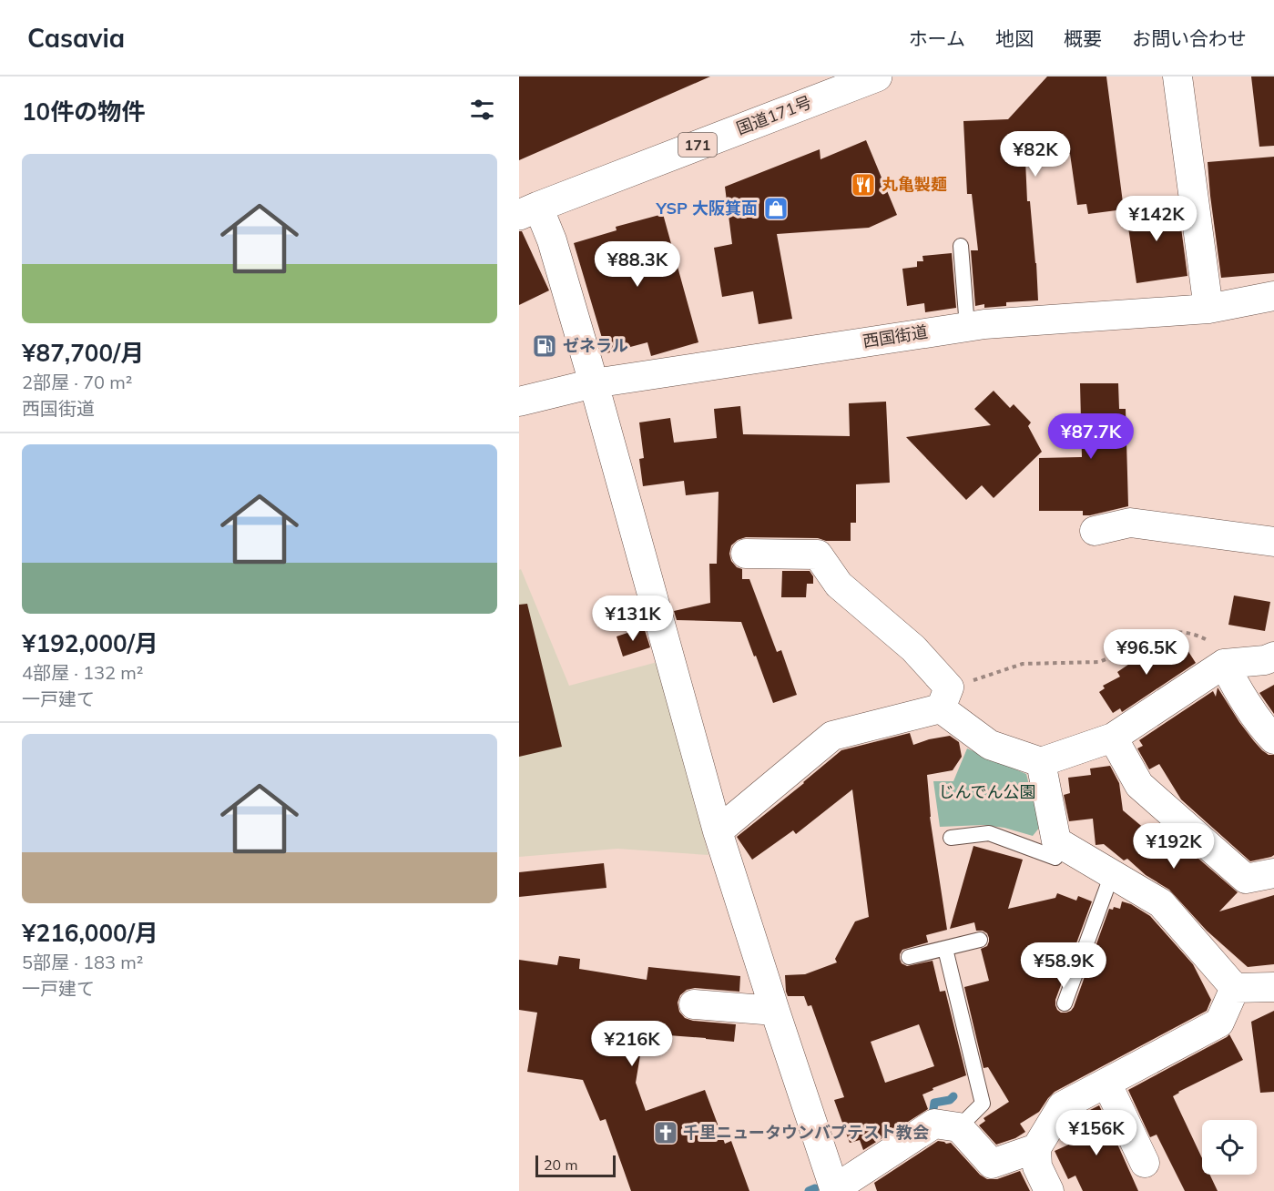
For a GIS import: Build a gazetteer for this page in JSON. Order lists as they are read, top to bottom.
{
  "streets": {
    "highway": ["国道171号", "171"],
    "street": ["西国街道"]
  },
  "parks": ["じんでん公園"],
  "places": {
    "restaurant": ["丸亀製麺"],
    "shop": ["YSP 大阪箕面"],
    "fuel station": ["ゼネラル"],
    "church": ["千里ニュータウンバプテスト教会"]
  },
  "scale_bar": "20 m",
  "page": {
    "header": "Casavia",
    "nav": [
      "ホーム",
      "地図",
      "概要",
      "お問い合わせ"
    ],
    "heading": "10件の物件",
    "price": [
      "¥82K",
      "¥142K",
      "¥88.3K",
      "¥87.7K",
      "¥131K",
      "¥96.5K",
      "¥192K",
      "¥58.9K",
      "¥216K",
      "¥156K"
    ],
    "list": [
      {
        "name": "¥87,700/月",
        "note": "2部屋 · 70 m² · 西国街道"
      },
      {
        "name": "¥192,000/月",
        "note": "4部屋 · 132 m² · 一戸建て"
      },
      {
        "name": "¥216,000/月",
        "note": "5部屋 · 183 m² · 一戸建て"
      }
    ],
    "scale": "20 m"
  }
}
